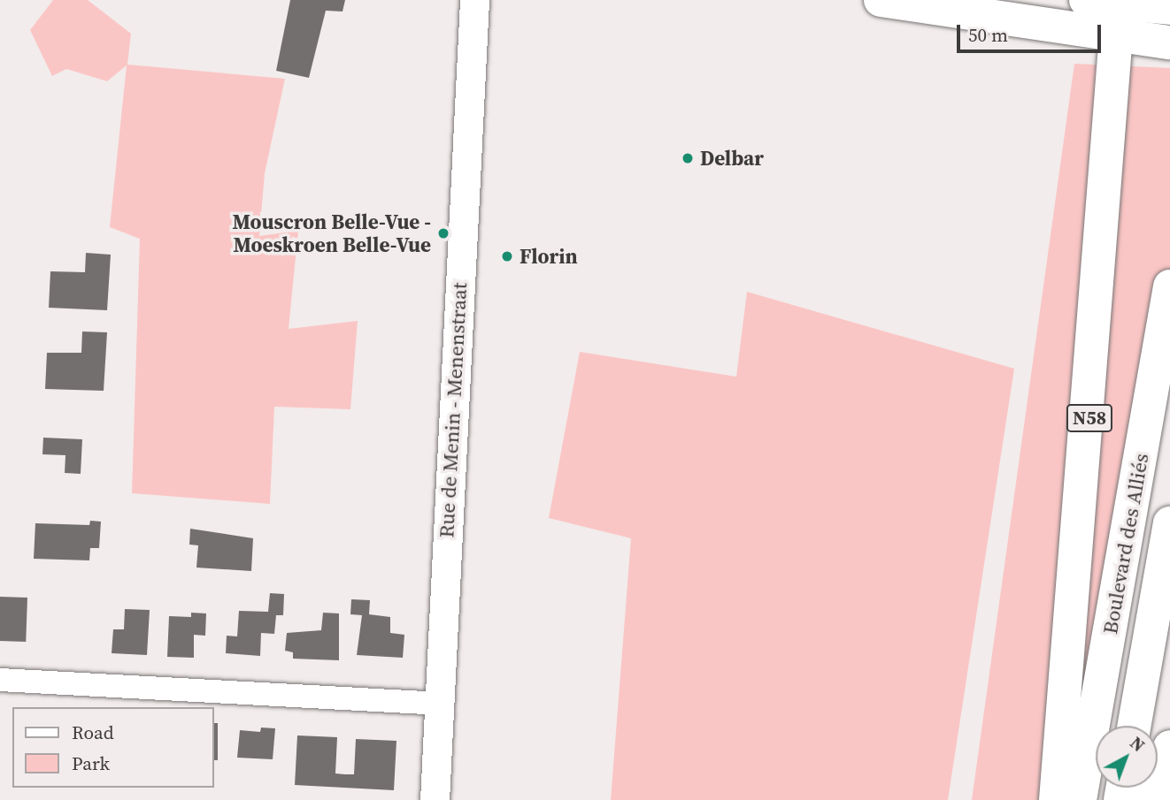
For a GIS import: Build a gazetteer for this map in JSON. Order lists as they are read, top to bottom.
{
  "streets": {
    "main road": ["N58", "Boulevard des Alliés"],
    "street": ["Rue de Menin - Menenstraat"]
  },
  "places": ["Delbar", "Mouscron Belle-Vue - Moeskroen Belle-Vue", "Florin"],
  "legend": ["Road", "Park"],
  "scale_bar": "50 m",
  "north": "top right"
}
